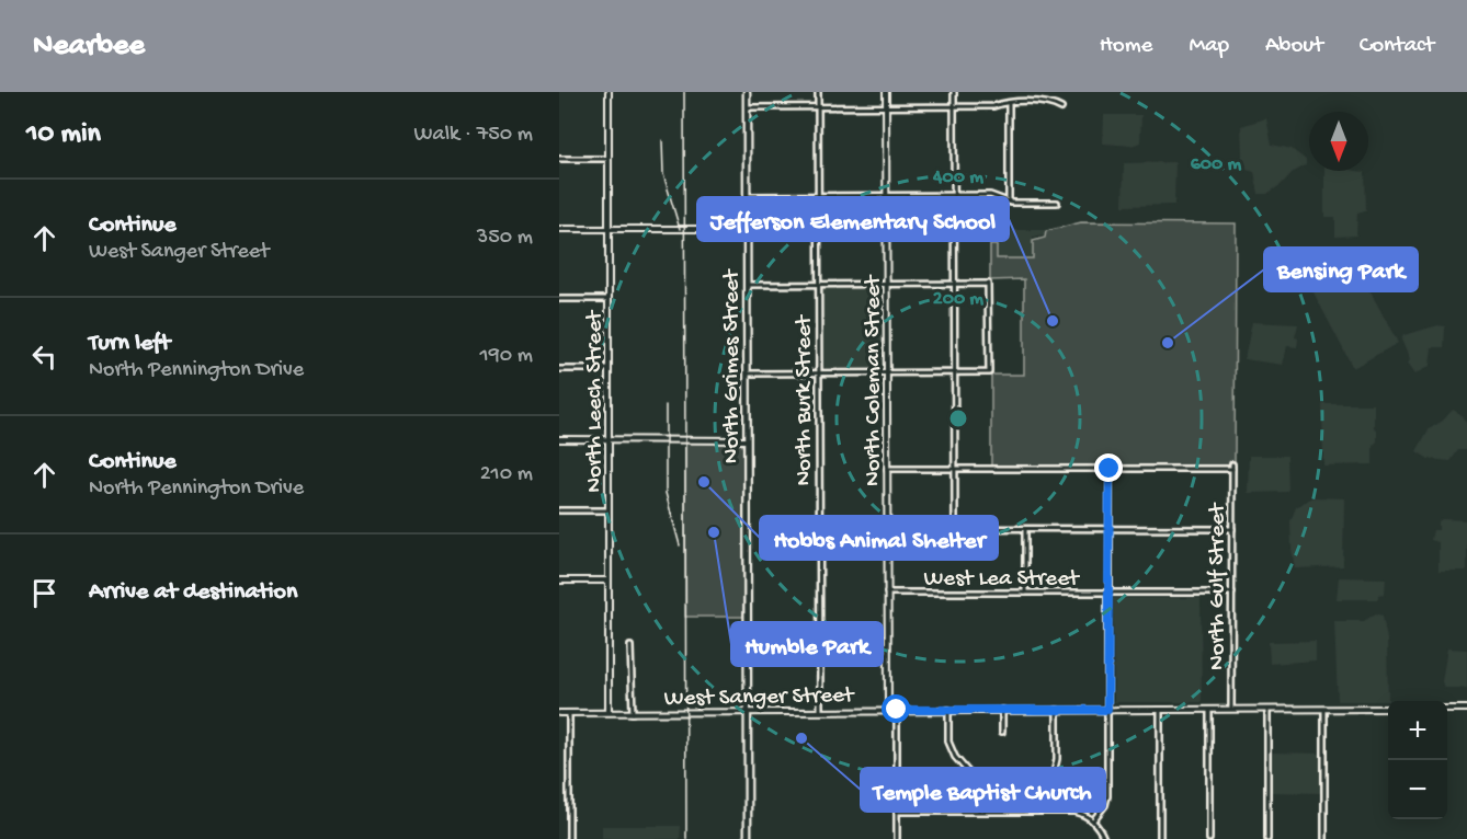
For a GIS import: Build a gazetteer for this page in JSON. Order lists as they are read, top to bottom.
{
  "streets": {
    "main road": ["North Grimes Street"],
    "street": [
      "North Coleman Street",
      "North Burk Street",
      "North Leech Street",
      "West Lea Street",
      "North Gulf Street",
      "West Sanger Street"
    ]
  },
  "crossings": [
    ["North Grimes Street", "West Sanger Street"],
    ["North Coleman Street", "West Lea Street"],
    ["North Coleman Street", "West Sanger Street"],
    ["North Burk Street", "West Sanger Street"],
    ["North Leech Street", "West Sanger Street"],
    ["West Lea Street", "North Gulf Street"],
    ["North Gulf Street", "West Sanger Street"]
  ],
  "places": [
    "Jefferson Elementary School",
    "Bensing Park",
    "Hobbs Animal Shelter",
    "Humble Park",
    "Temple Baptist Church"
  ],
  "north": "bottom",
  "page": {
    "header": "Nearbee",
    "nav": [
      "Home",
      "Map",
      "About",
      "Contact"
    ],
    "heading": ["10 min", "Walk · 750 m"],
    "list": [
      ["Continue", "West Sanger Street", "350 m"],
      ["Turn left", "North Pennington Drive", "190 m"],
      ["Continue", "North Pennington Drive", "210 m"],
      "Arrive at destination"
    ],
    "map_buttons": ["+", "−"]
  },
  "rings": ["600 m", "400 m", "200 m"]
}
